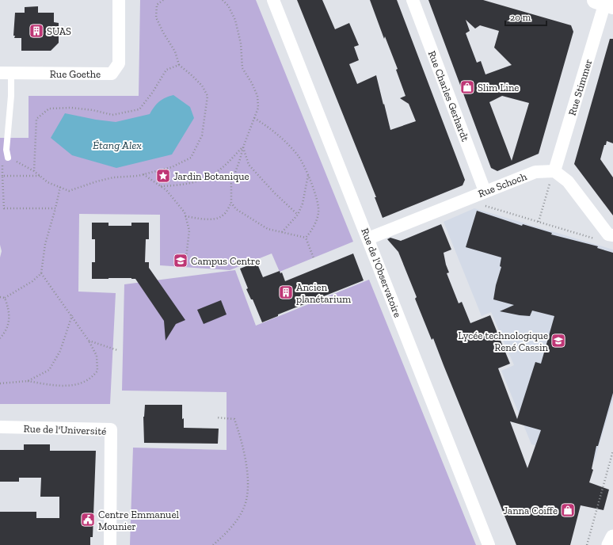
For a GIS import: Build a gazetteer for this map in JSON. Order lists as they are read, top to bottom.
{
  "streets": {
    "street": [
      "Rue Goethe",
      "Rue Stimmer",
      "Rue Charles Gerhardt",
      "Rue Schoch",
      "Rue de l'Observatoire",
      "Rue de l'Université"
    ]
  },
  "crossings": [
    ["Rue Stimmer", "Rue Schoch"],
    ["Rue Charles Gerhardt", "Rue Schoch"],
    ["Rue Schoch", "Rue de l'Observatoire"]
  ],
  "water": ["Étang Alex"],
  "places": {
    "building": ["SUAS", "Ancien planétarium"],
    "shop": ["Slim Line", "Janna Coiffe"],
    "place": ["Jardin Botanique"],
    "school or university": ["Campus Centre", "Lycée technologique René Cassin"],
    "public building": ["Centre Emmanuel Mounier"]
  },
  "scale_bar": "20 m"
}
